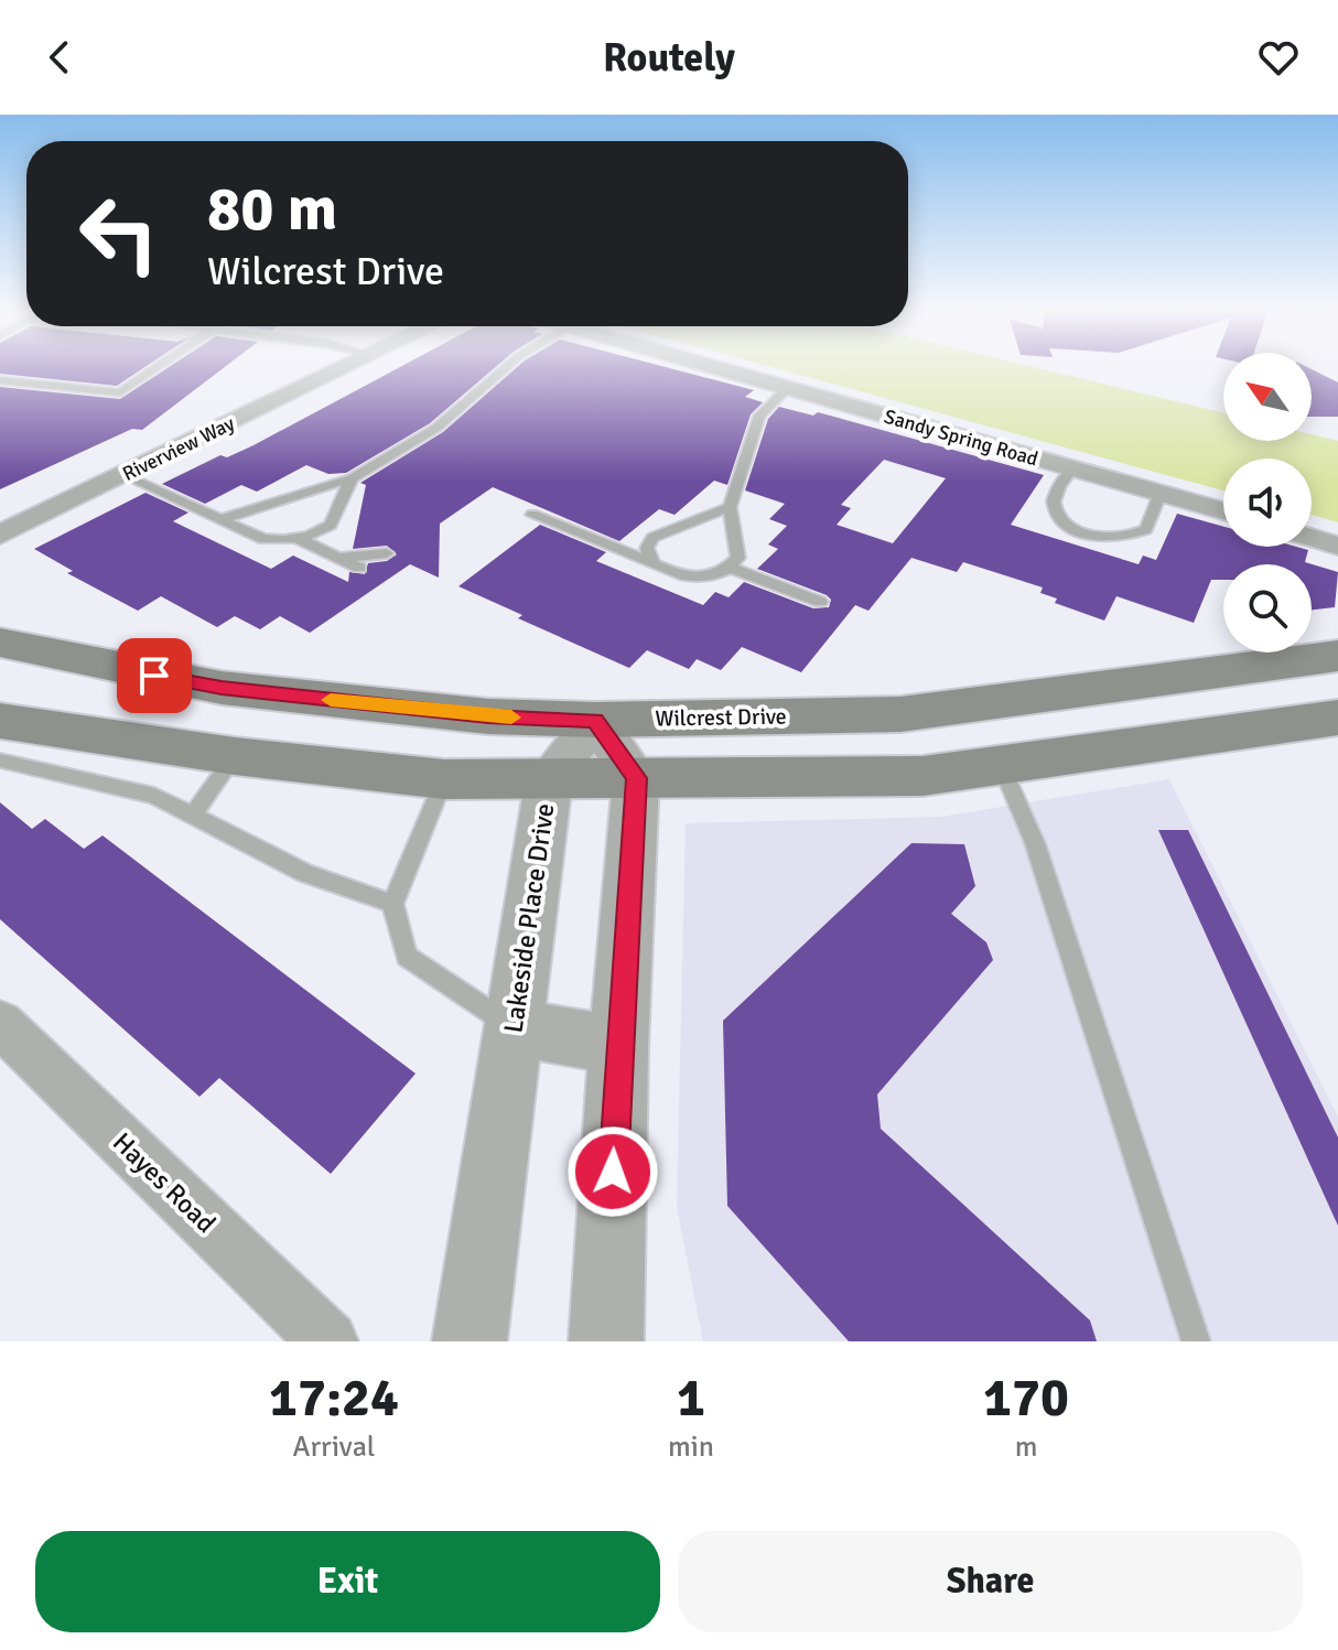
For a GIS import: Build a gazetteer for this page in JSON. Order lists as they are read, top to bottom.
{
  "streets": {
    "main road": ["Wilcrest Drive"],
    "street": [
      "Sandy Spring Road",
      "Riverview Way",
      "Lakeside Place Drive",
      "Hayes Road"
    ]
  },
  "crossings": [
    ["Wilcrest Drive", "Lakeside Place Drive"]
  ],
  "north": "top left",
  "page": {
    "header": "Routely",
    "turn": ["80 m", "Wilcrest Drive"],
    "eta": [
      "17:24",
      "Arrival",
      "1",
      "min",
      "170",
      "m"
    ],
    "buttons": ["Exit", "Share"]
  }
}
